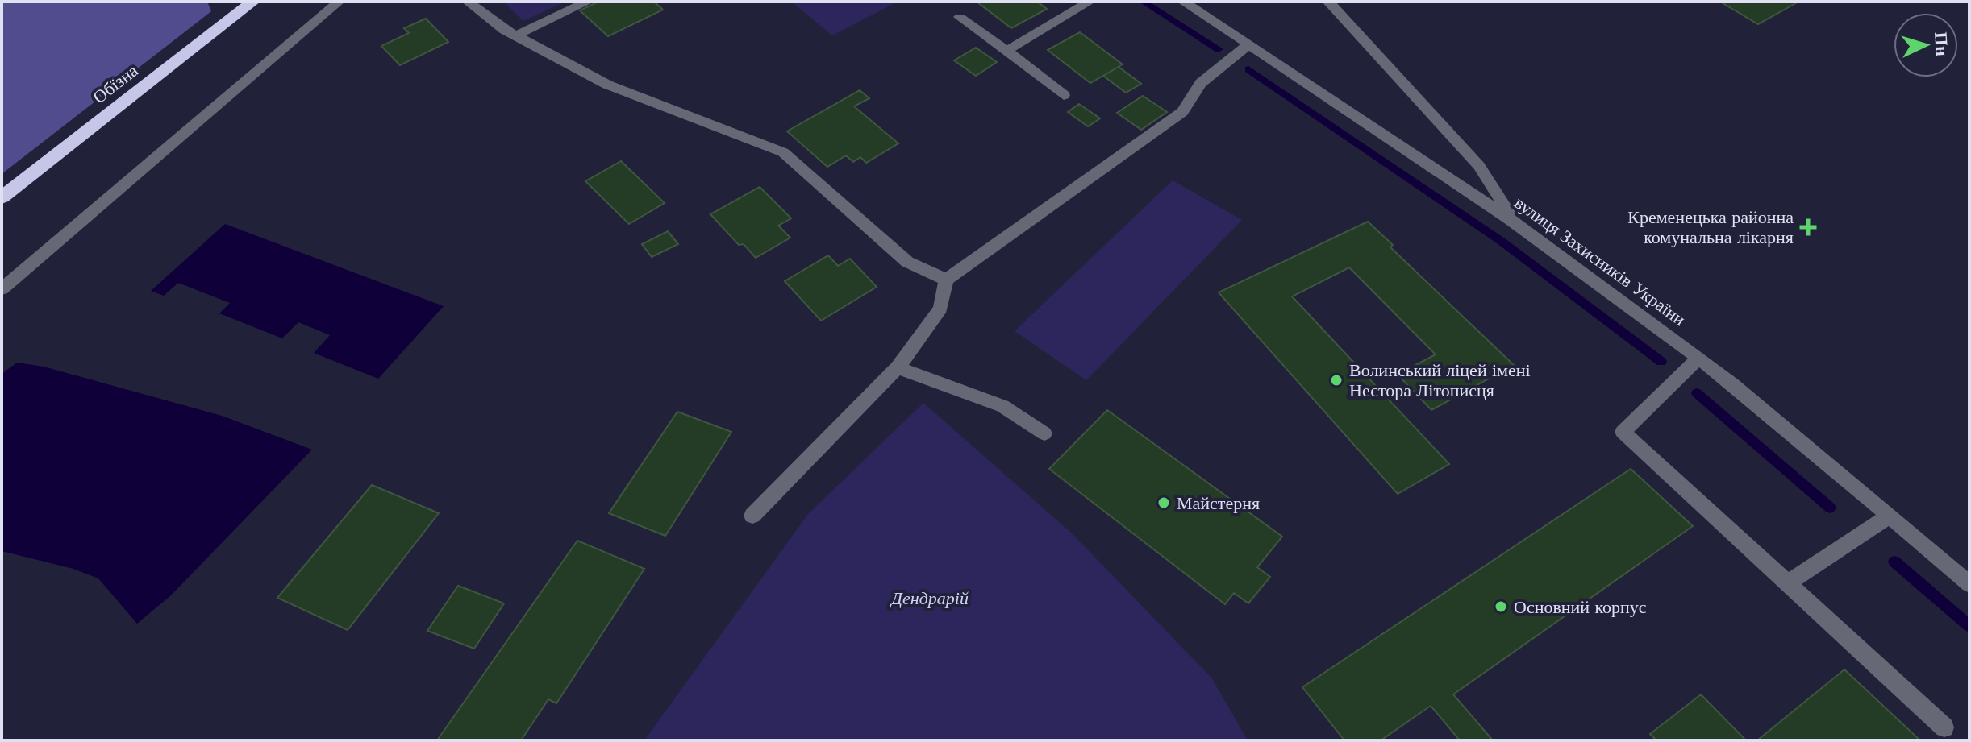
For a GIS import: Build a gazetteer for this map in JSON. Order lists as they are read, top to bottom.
{
  "streets": {
    "highway": ["Обїзна"],
    "street": ["вулиця Захисників України"]
  },
  "parks": ["Дендрарій"],
  "places": {
    "health": ["Кременецька районна комунальна лікарня"],
    "other": ["Волинський ліцей імені Нестора Літописця", "Майстерня", "Основний корпус"]
  },
  "north": "right"
}
